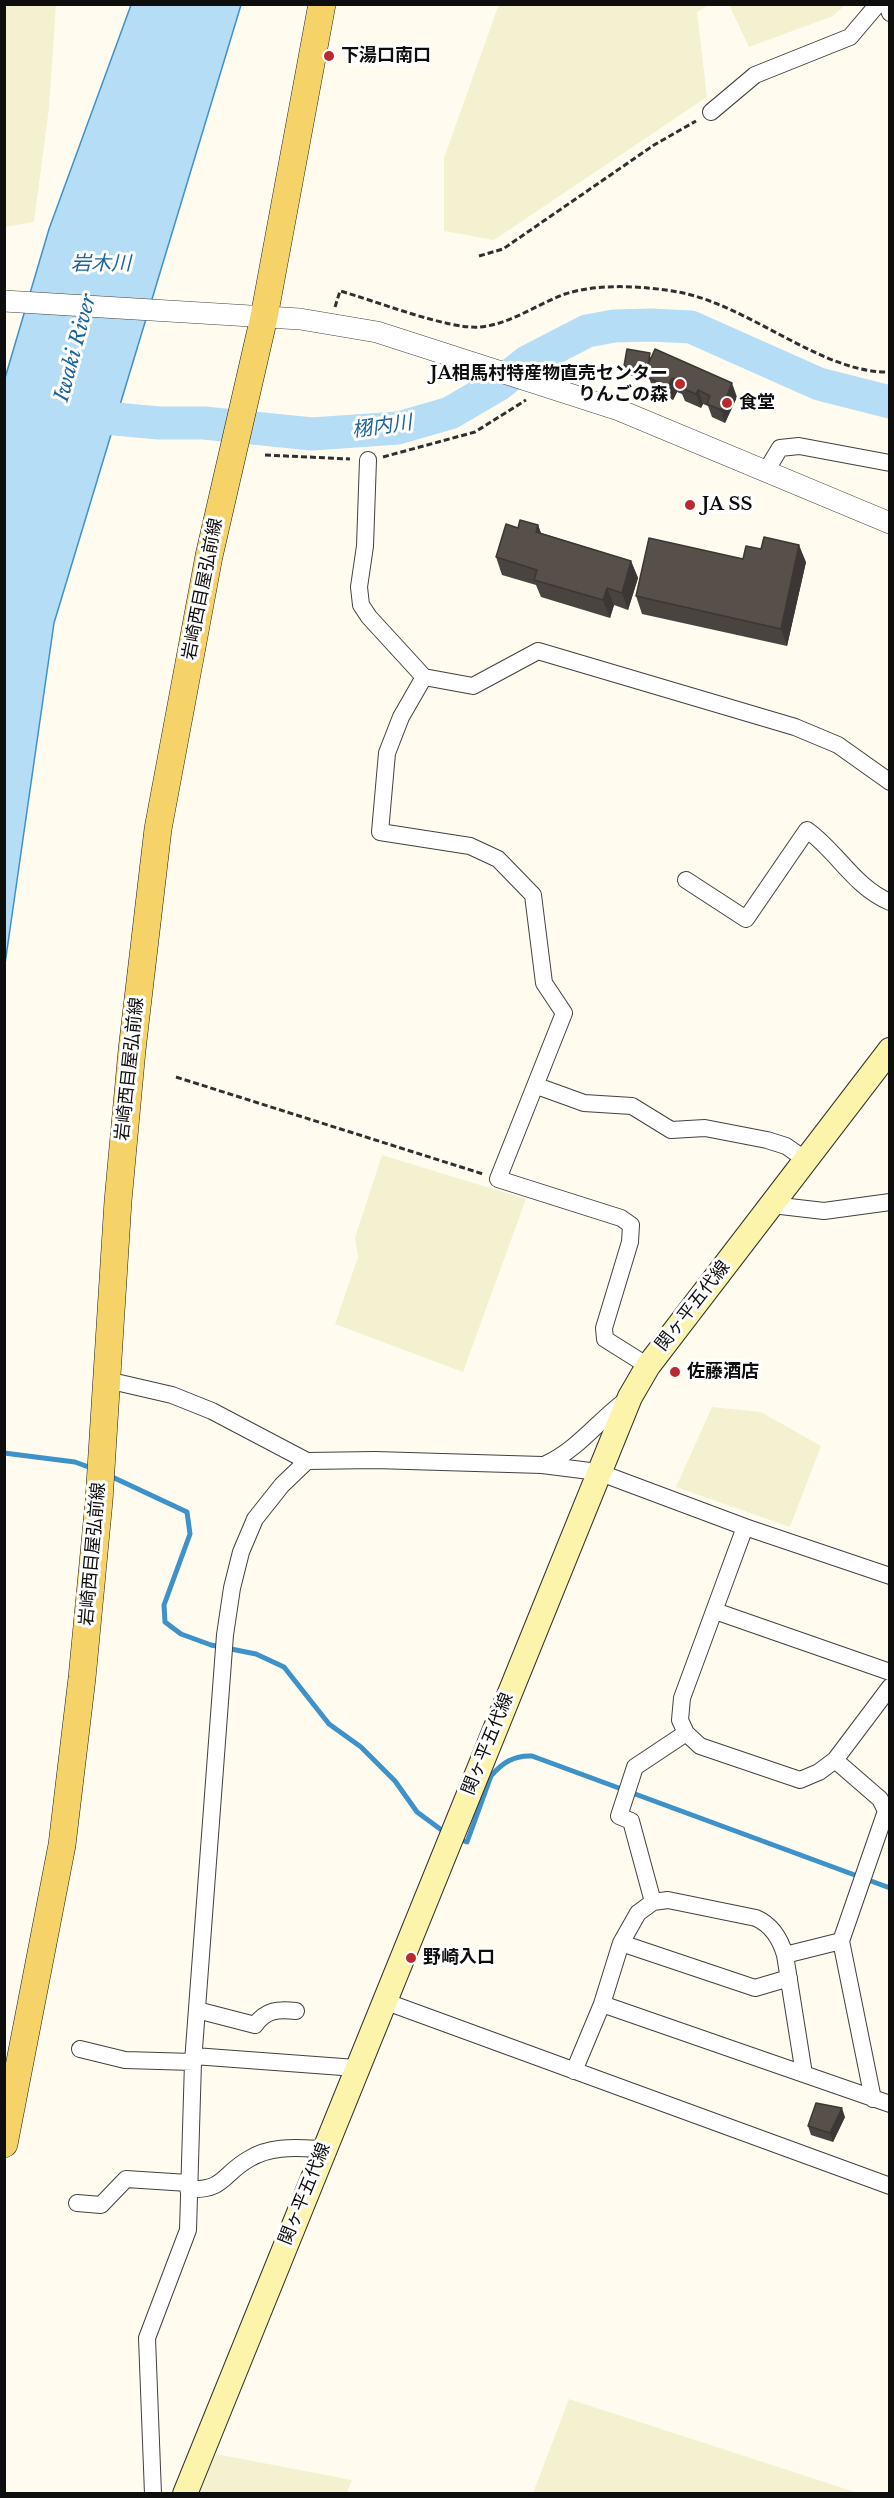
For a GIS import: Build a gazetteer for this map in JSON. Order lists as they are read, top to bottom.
{
  "streets": {
    "main road": ["岩崎西目屋弘前線", "関ヶ平五代線"]
  },
  "water": ["岩木川", "Iwaki River", "栩内川"],
  "places": [
    "下湯口南口",
    "JA相馬村特産物直売センター りんごの森",
    "食堂",
    "JA SS",
    "佐藤酒店",
    "野崎入口"
  ]
}
